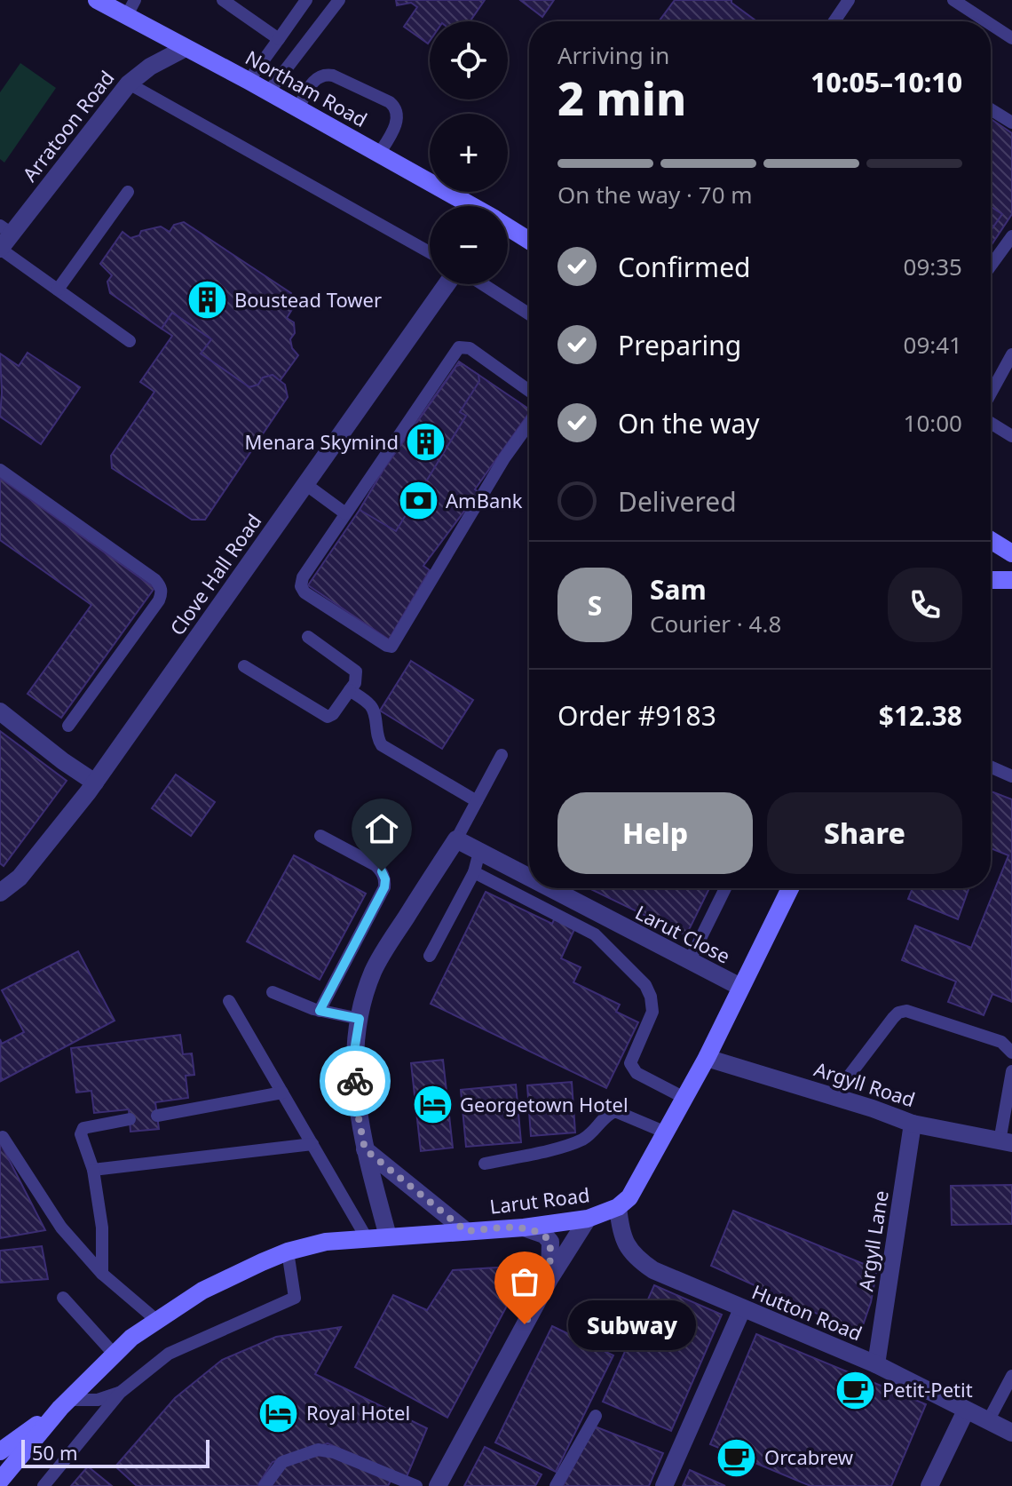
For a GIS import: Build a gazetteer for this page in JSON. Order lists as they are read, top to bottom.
{
  "streets": {
    "main road": ["Northam Road", "Larut Road"],
    "street": [
      "Arratoon Road",
      "Clove Hall Road",
      "Larut Close",
      "Argyll Road",
      "Argyll Lane",
      "Hutton Road"
    ]
  },
  "crossings": [
    ["Northam Road", "Arratoon Road"],
    ["Larut Close", "Larut Road"],
    ["Argyll Road", "Larut Road"],
    ["Argyll Road", "Argyll Lane"],
    ["Larut Road", "Hutton Road"],
    ["Argyll Lane", "Hutton Road"]
  ],
  "places": {
    "building": ["Boustead Tower", "Menara Skymind"],
    "bank": ["AmBank"],
    "hotel": ["Georgetown Hotel", "Royal Hotel"],
    "other": ["Subway"],
    "cafe": ["Petit-Petit", "Orcabrew"]
  },
  "scale_bar": "50 m",
  "page": {
    "map_buttons": ["+", "−"],
    "heading": ["2 min", "Arriving in", "10:05–10:10"],
    "panel": [
      "Sam",
      "Courier · 4.8",
      "Order #9183",
      "$12.38"
    ],
    "bar": "On the way · 70 m",
    "list": [
      ["Confirmed", "09:35"],
      ["Preparing", "09:41"],
      ["On the way", "10:00"],
      "Delivered"
    ],
    "round": "S",
    "buttons": ["Help", "Share"],
    "bubble": "Subway",
    "scale": "50 m"
  }
}
